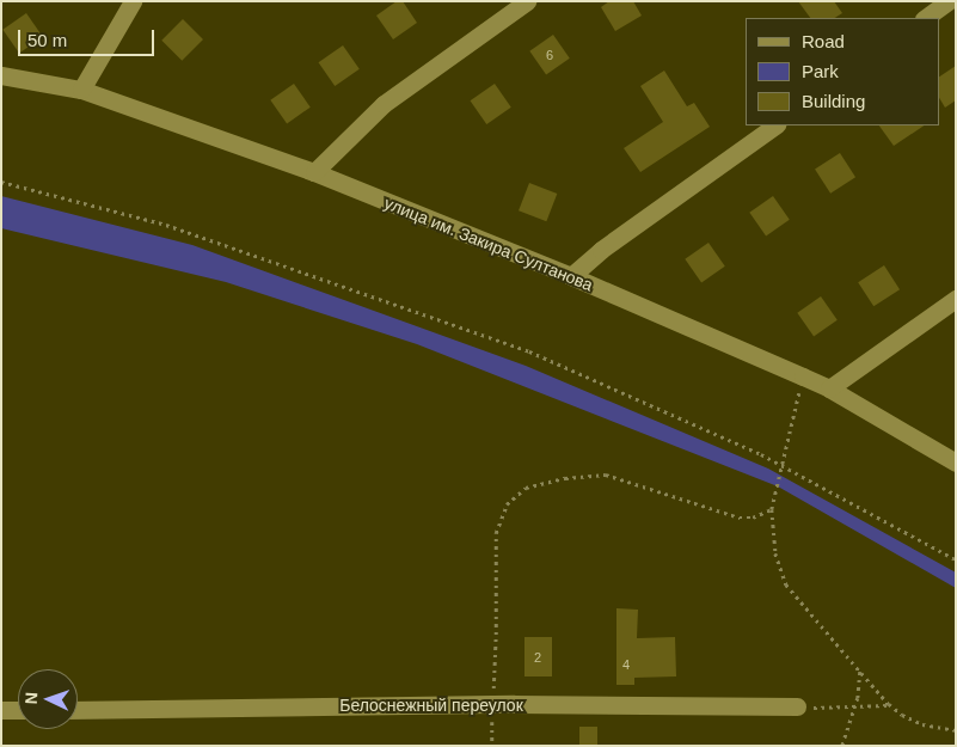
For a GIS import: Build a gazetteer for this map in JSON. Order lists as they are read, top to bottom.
{
  "streets": {
    "street": ["улица им. Закира Султанова", "Белоснежный переулок"]
  },
  "house_numbers": ["6", "2", "4"],
  "legend": ["Road", "Park", "Building"],
  "scale_bar": "50 m",
  "north": "left"
}
